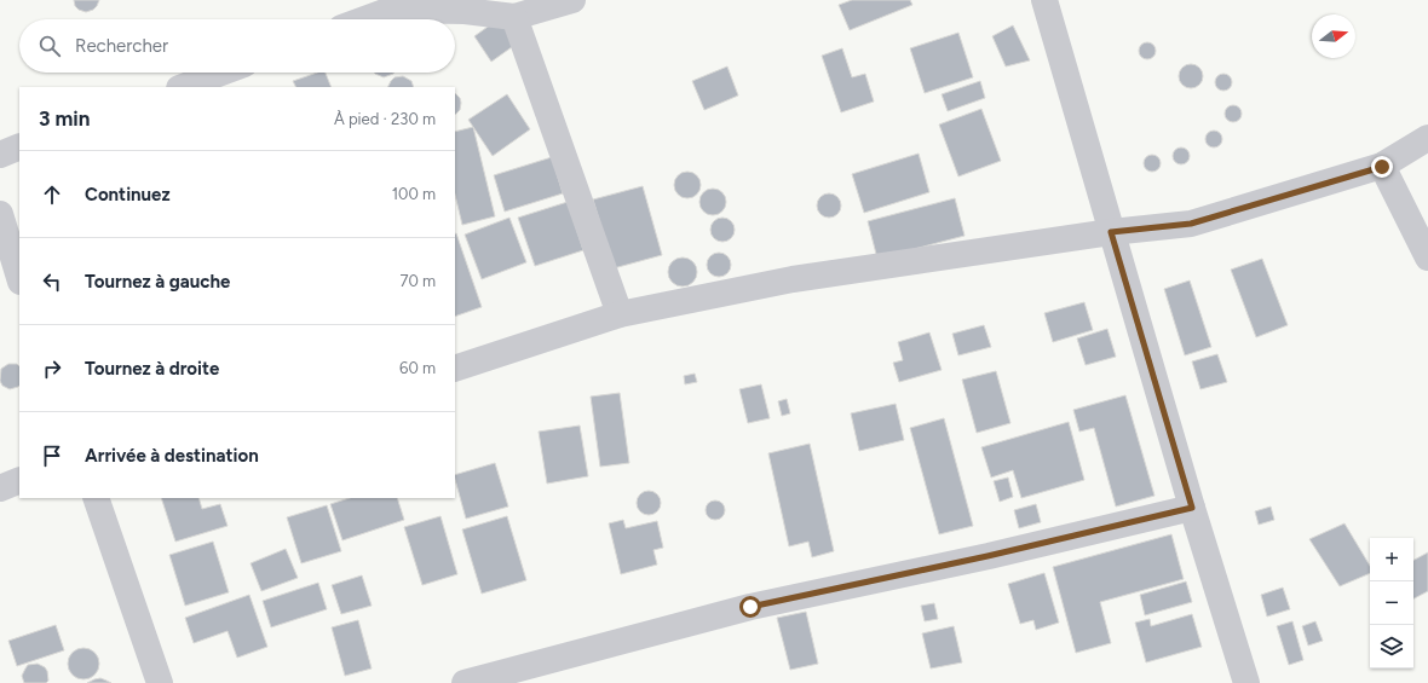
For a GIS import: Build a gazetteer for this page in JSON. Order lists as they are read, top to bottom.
{
  "north": "right",
  "page": {
    "search": "Rechercher",
    "heading": ["3 min", "À pied · 230 m"],
    "list": [
      ["Continuez", "100 m"],
      ["Tournez à gauche", "70 m"],
      ["Tournez à droite", "60 m"],
      "Arrivée à destination"
    ],
    "map_buttons": ["+", "−"]
  }
}
